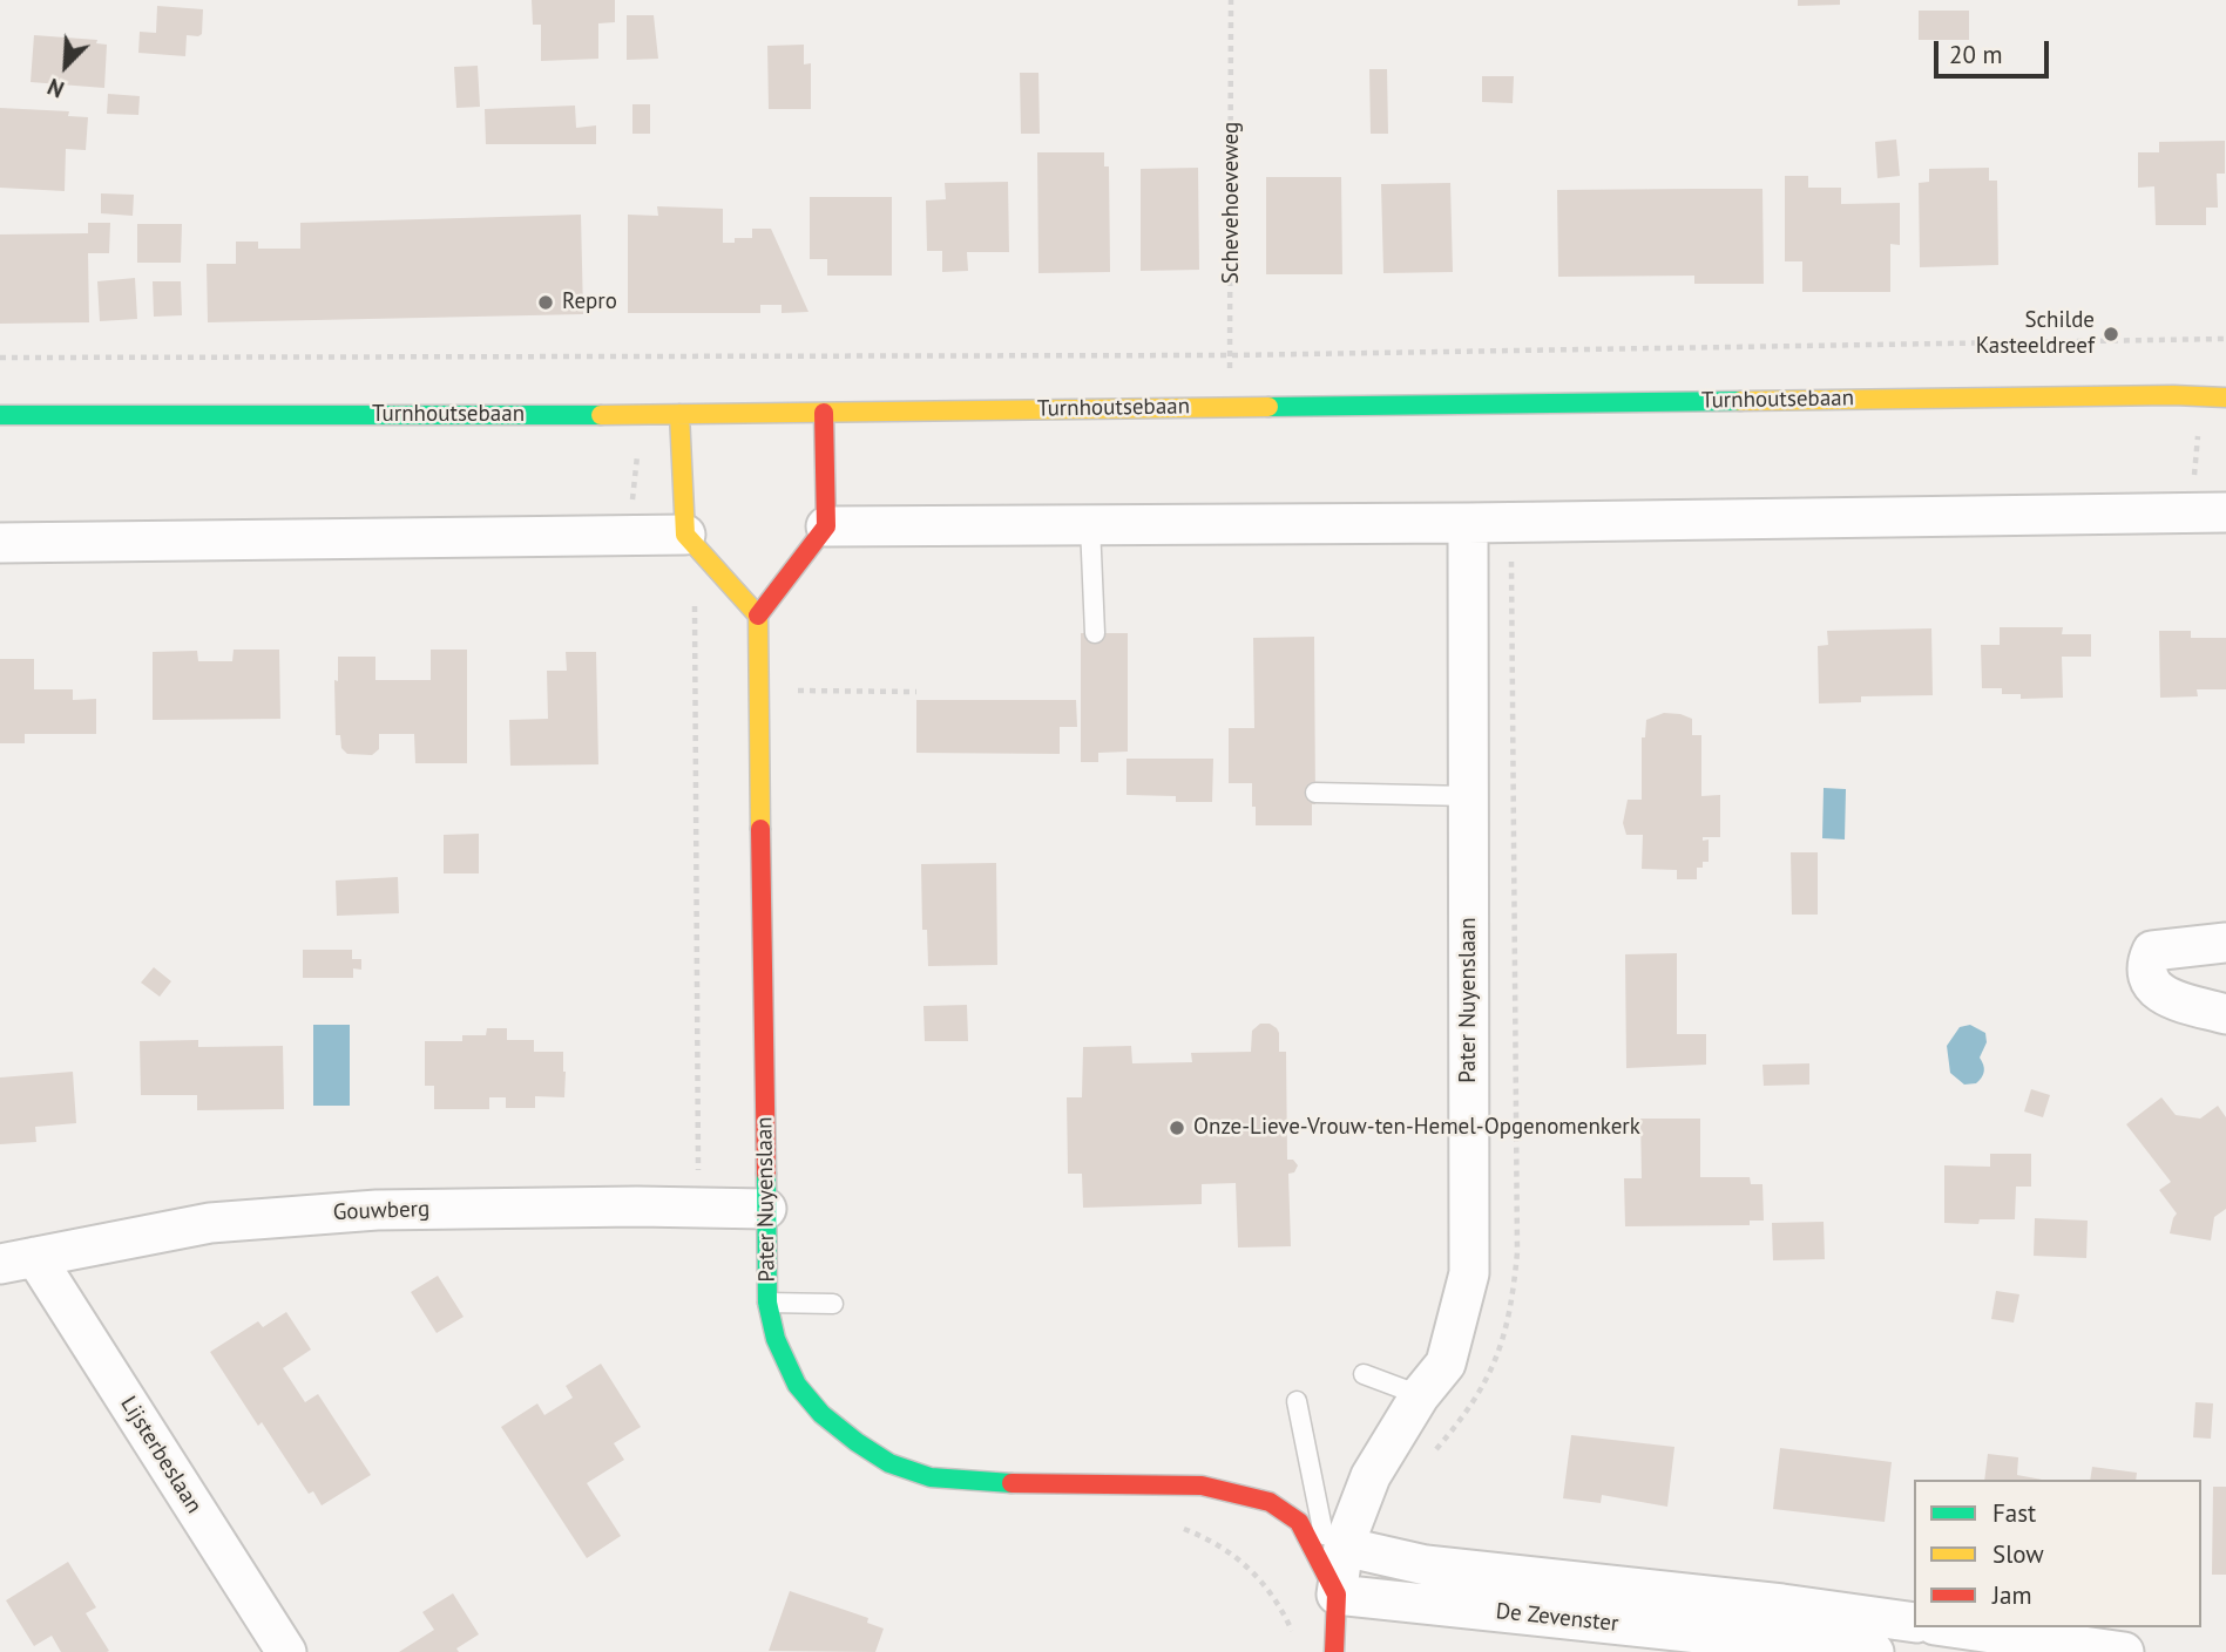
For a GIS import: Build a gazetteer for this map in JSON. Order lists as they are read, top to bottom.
{
  "streets": {
    "main road": ["Turnhoutsebaan", "Pater Nuyenslaan"],
    "street": ["Gouwberg", "Lijsterbeslaan", "De Zevenster"],
    "path": ["Schevehoeveweg"]
  },
  "crossings": [
    ["Schevehoeveweg", "Turnhoutsebaan"],
    ["Pater Nuyenslaan", "Gouwberg"],
    ["Pater Nuyenslaan", "De Zevenster"],
    ["Gouwberg", "Lijsterbeslaan"]
  ],
  "places": ["Repro", "Schilde Kasteeldreef", "Onze-Lieve-Vrouw-ten-Hemel-Opgenomenkerk"],
  "legend": ["Fast", "Slow", "Jam"],
  "scale_bar": "20 m",
  "north": "bottom left"
}
